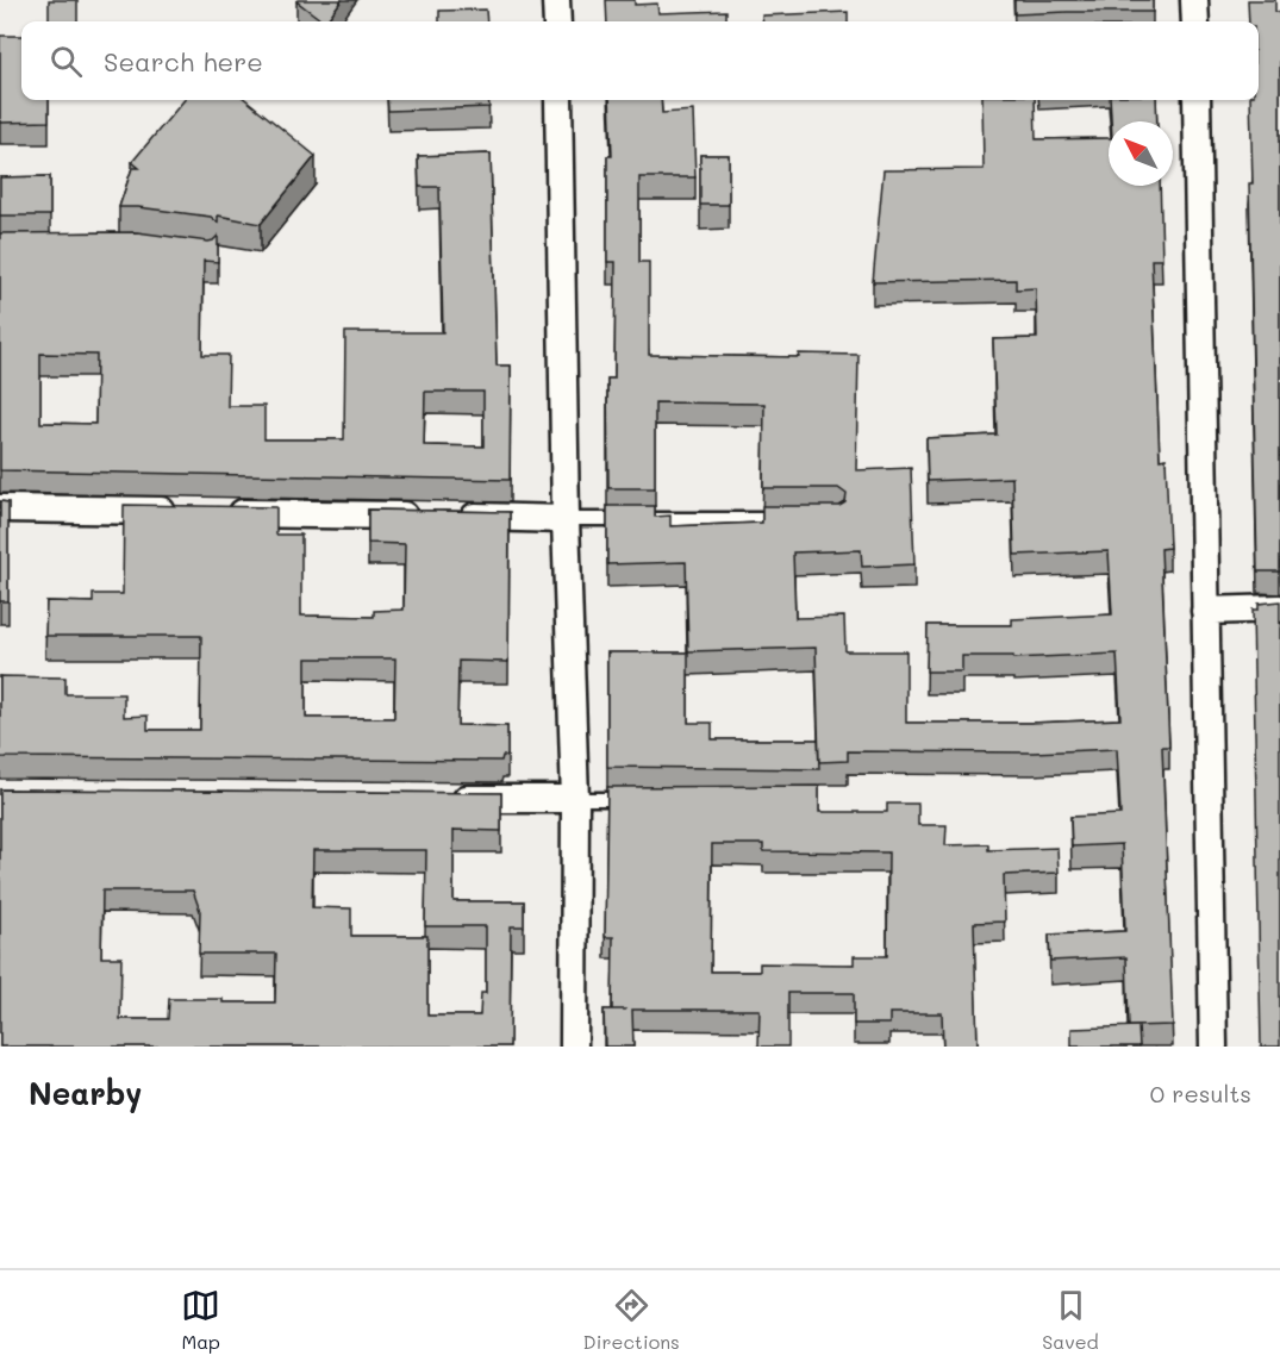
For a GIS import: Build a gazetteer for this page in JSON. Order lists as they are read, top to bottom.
{
  "north": "top left",
  "page": {
    "search": "Search here",
    "heading": ["Nearby", "0 results"],
    "nav": ["Map", "Directions", "Saved"]
  }
}
